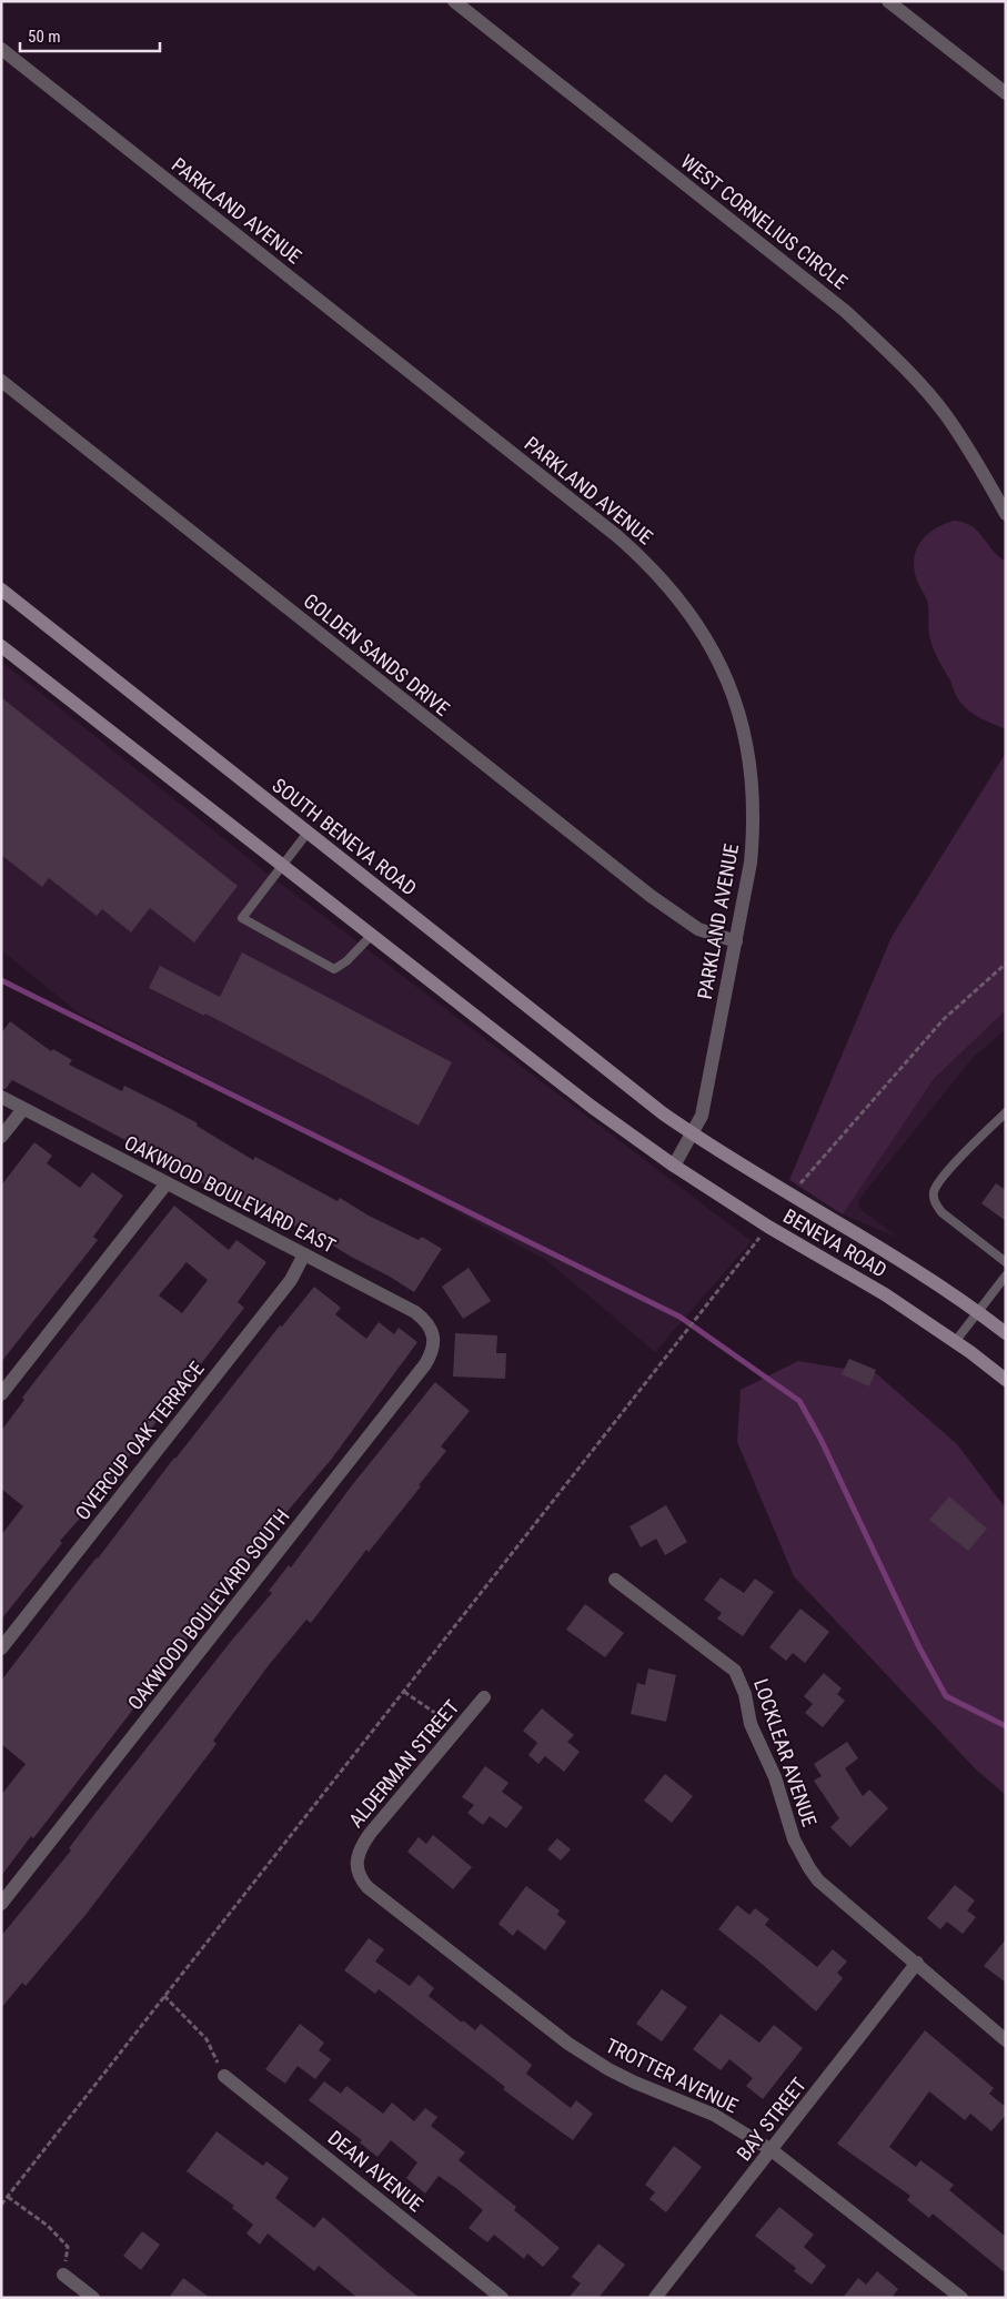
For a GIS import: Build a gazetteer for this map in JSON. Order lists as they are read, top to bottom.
{
  "streets": {
    "main road": ["SOUTH BENEVA ROAD", "BENEVA ROAD"],
    "street": [
      "PARKLAND AVENUE",
      "WEST CORNELIUS CIRCLE",
      "GOLDEN SANDS DRIVE",
      "OAKWOOD BOULEVARD EAST",
      "OVERCUP OAK TERRACE",
      "OAKWOOD BOULEVARD SOUTH",
      "LOCKLEAR AVENUE",
      "ALDERMAN STREET",
      "TROTTER AVENUE",
      "BAY STREET",
      "DEAN AVENUE"
    ]
  },
  "crossings": [
    ["PARKLAND AVENUE", "GOLDEN SANDS DRIVE"],
    ["PARKLAND AVENUE", "BENEVA ROAD"],
    ["SOUTH BENEVA ROAD", "BENEVA ROAD"],
    ["OAKWOOD BOULEVARD EAST", "OVERCUP OAK TERRACE"],
    ["OAKWOOD BOULEVARD EAST", "OAKWOOD BOULEVARD SOUTH"],
    ["LOCKLEAR AVENUE", "BAY STREET"],
    ["ALDERMAN STREET", "TROTTER AVENUE"],
    ["TROTTER AVENUE", "BAY STREET"]
  ],
  "scale_bar": "50 m"
}
